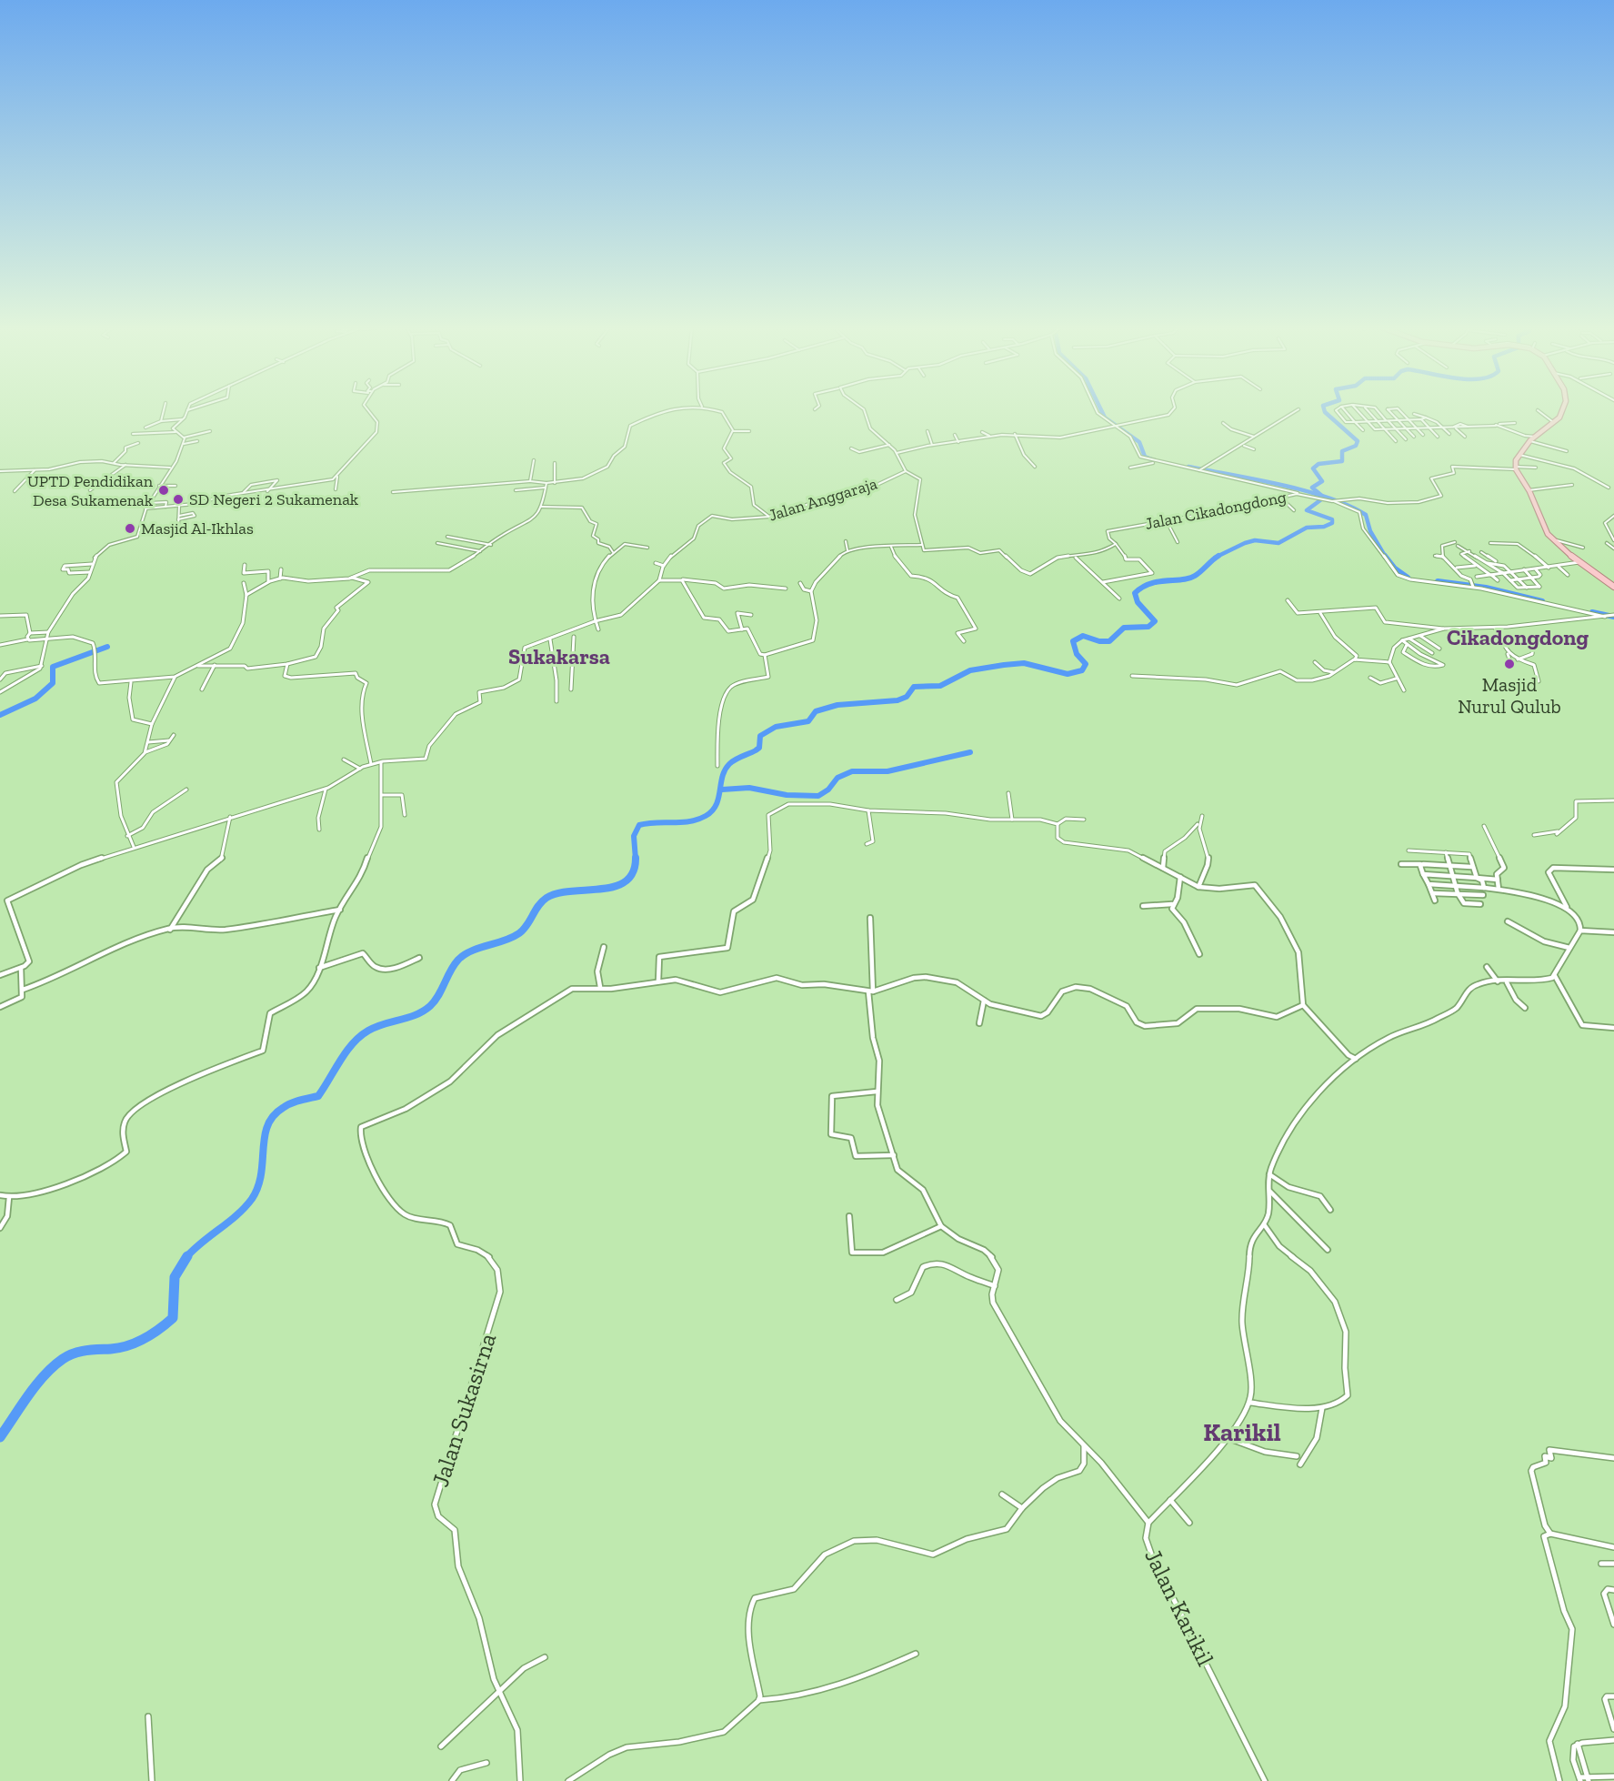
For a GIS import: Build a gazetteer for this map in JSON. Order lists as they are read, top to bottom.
{
  "streets": {
    "street": [
      "Jalan Anggaraja",
      "Jalan Cikadongdong",
      "Jalan Sukasirna",
      "Jalan Karikil"
    ]
  },
  "districts": ["Cikadongdong", "Sukakarsa", "Karikil"],
  "places": [
    "UPTD Pendidikan Desa Sukamenak",
    "SD Negeri 2 Sukamenak",
    "Masjid Al-Ikhlas",
    "Masjid Nurul Qulub"
  ]
}
